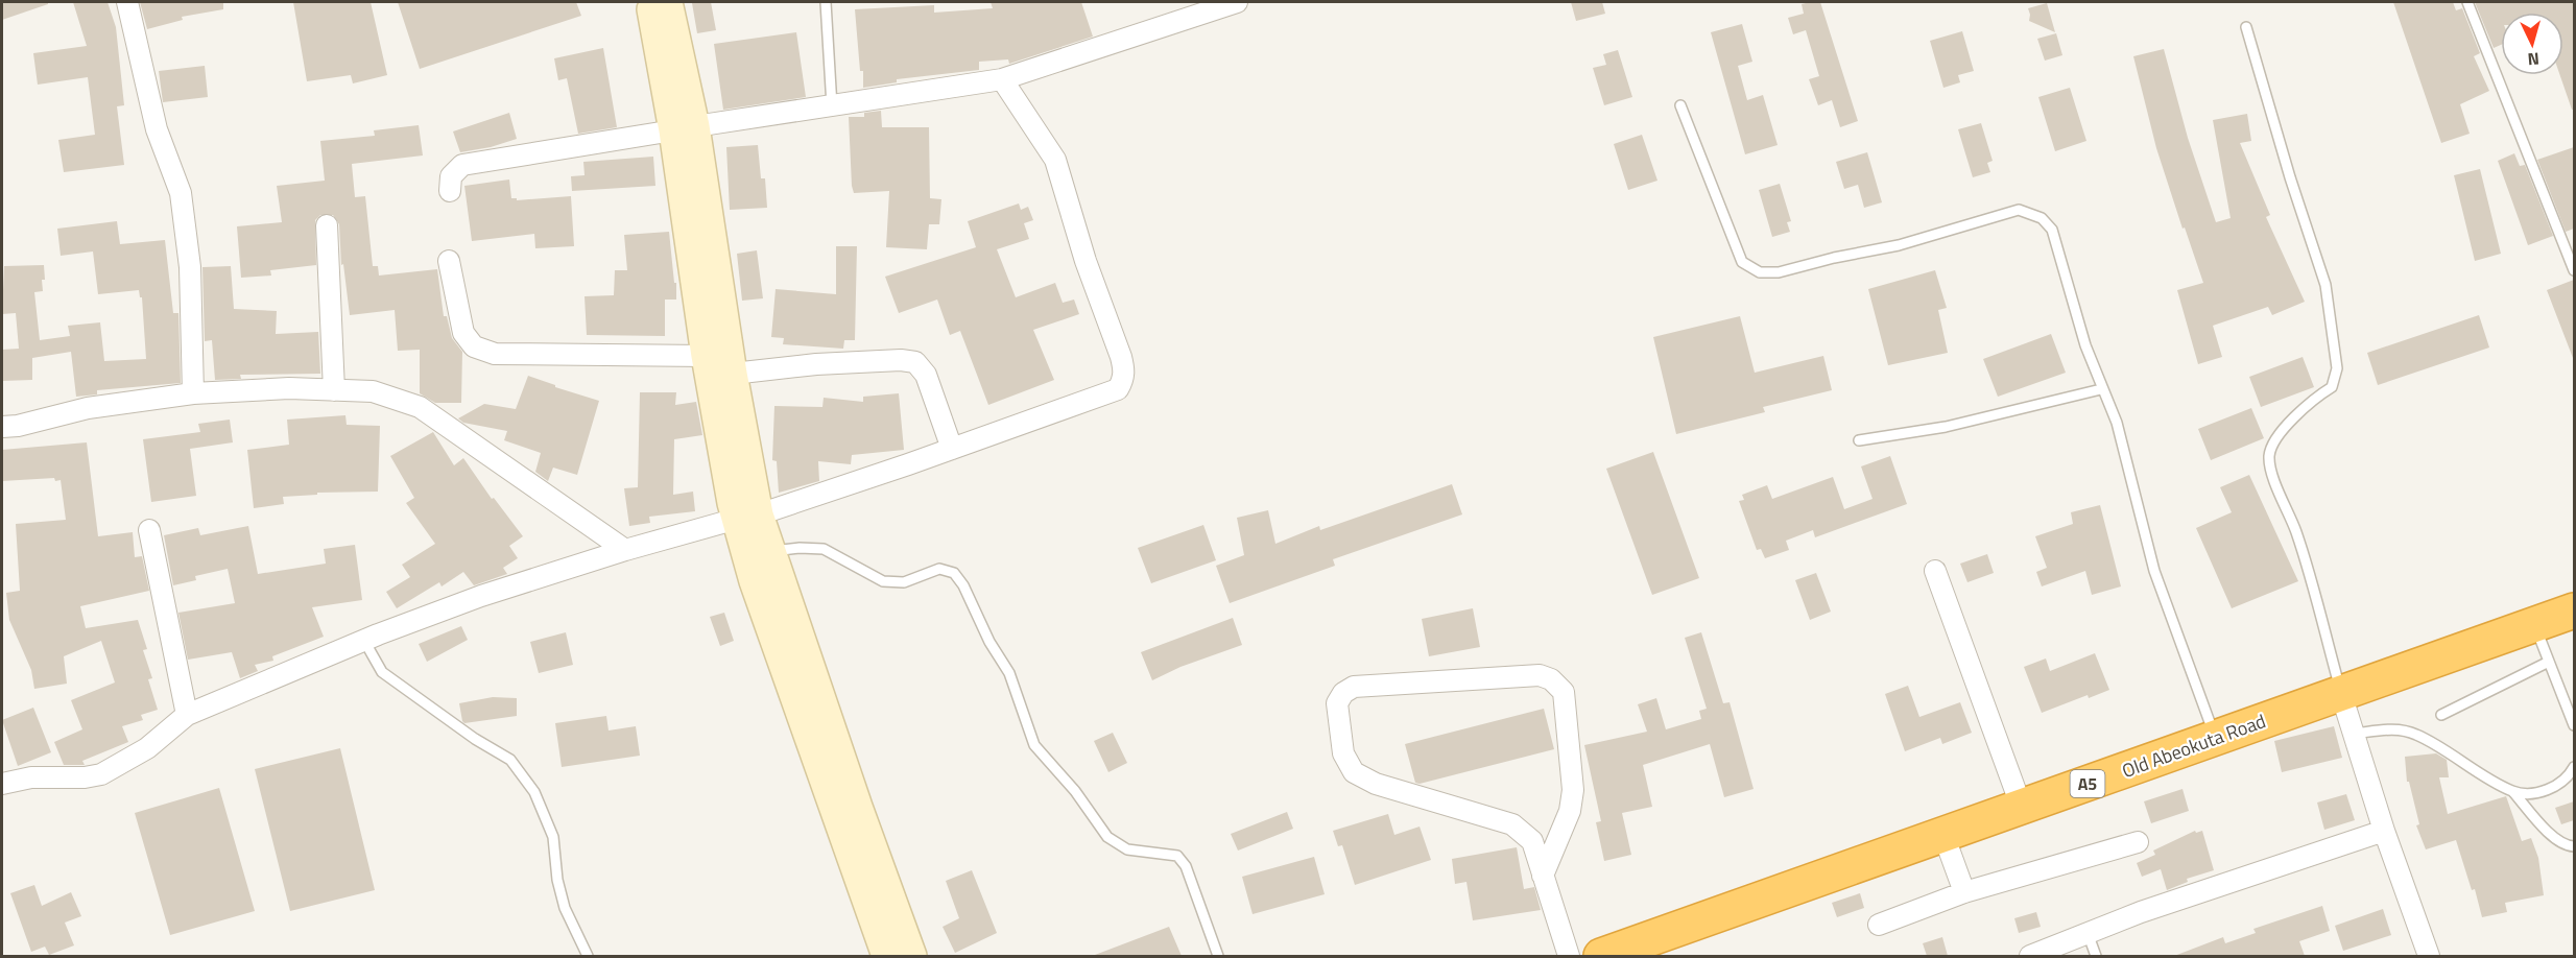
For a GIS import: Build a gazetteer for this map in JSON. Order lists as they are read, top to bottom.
{
  "streets": {
    "highway": ["Old Abeokuta Road", "A5"]
  },
  "north": "bottom"
}
